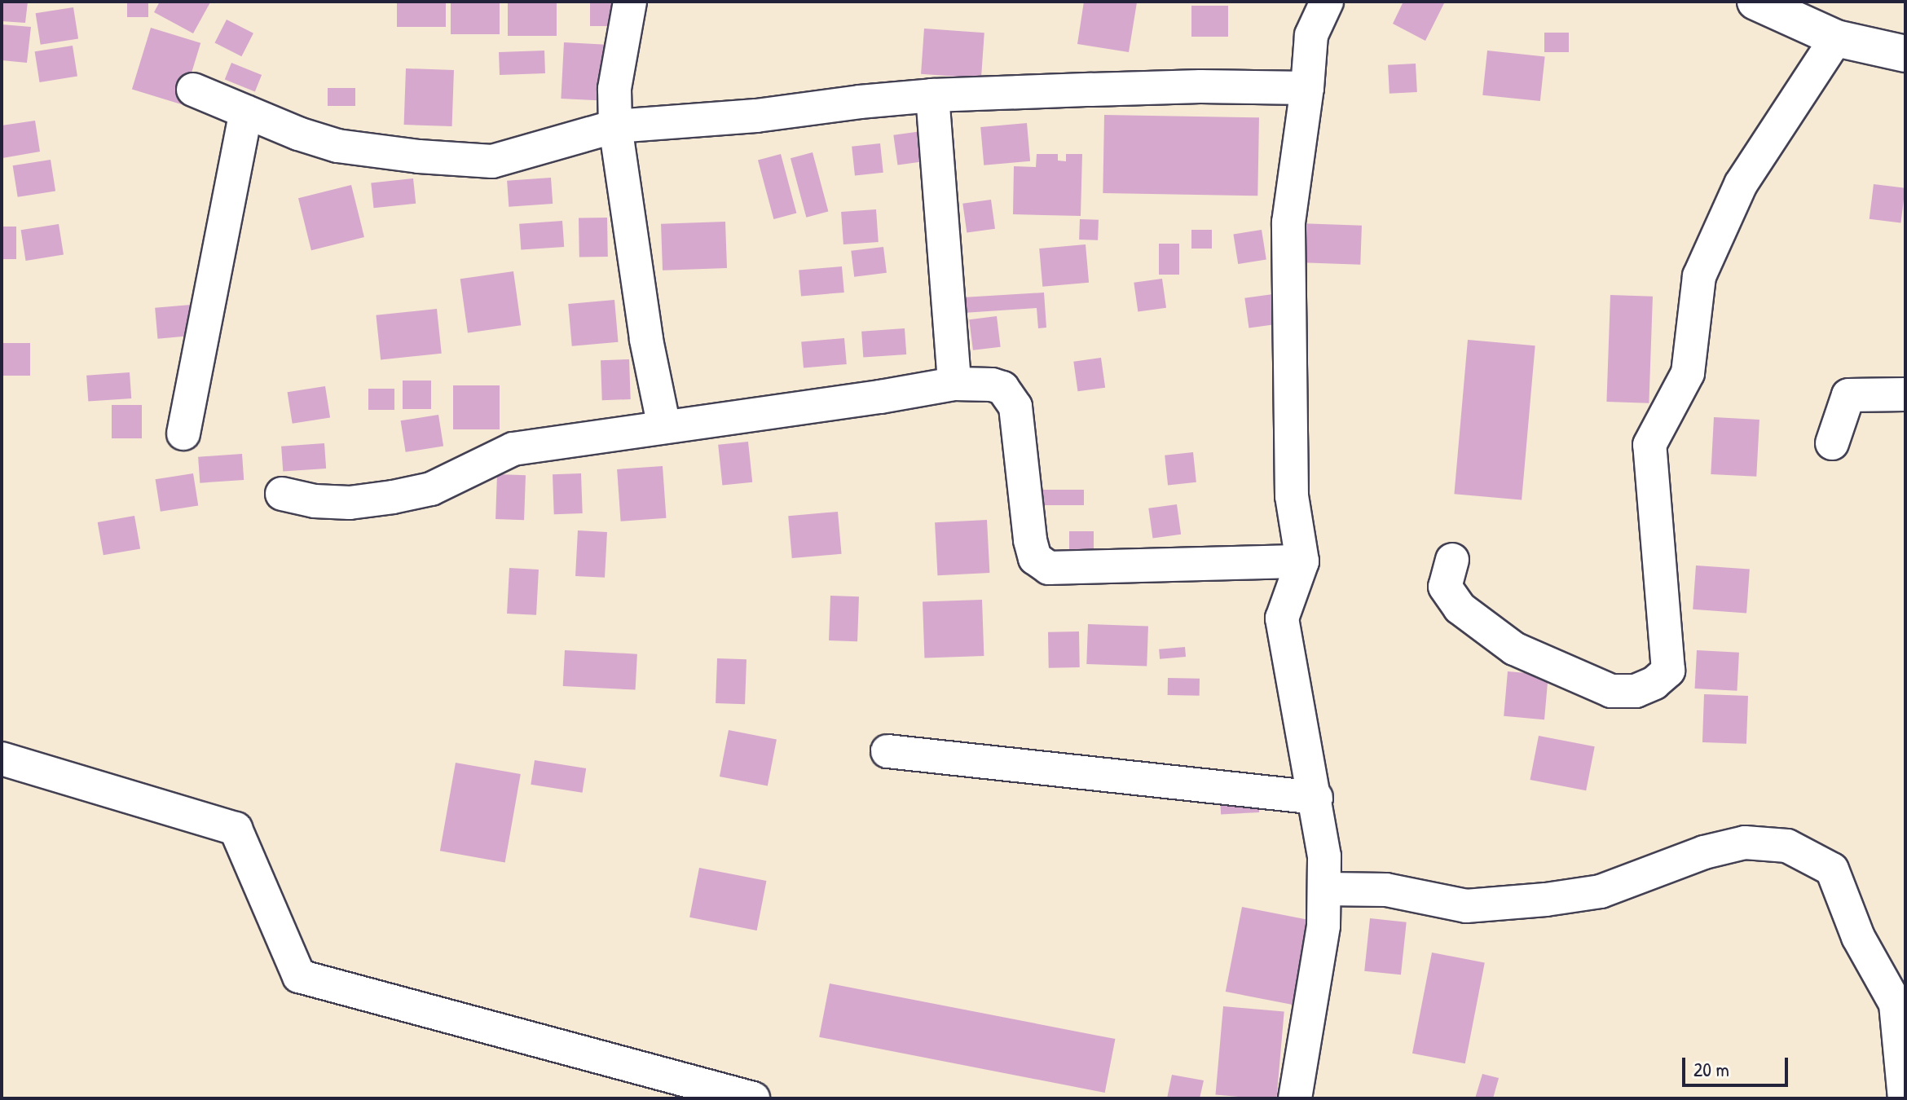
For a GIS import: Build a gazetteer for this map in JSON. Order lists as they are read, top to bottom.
{
  "scale_bar": "20 m"
}
